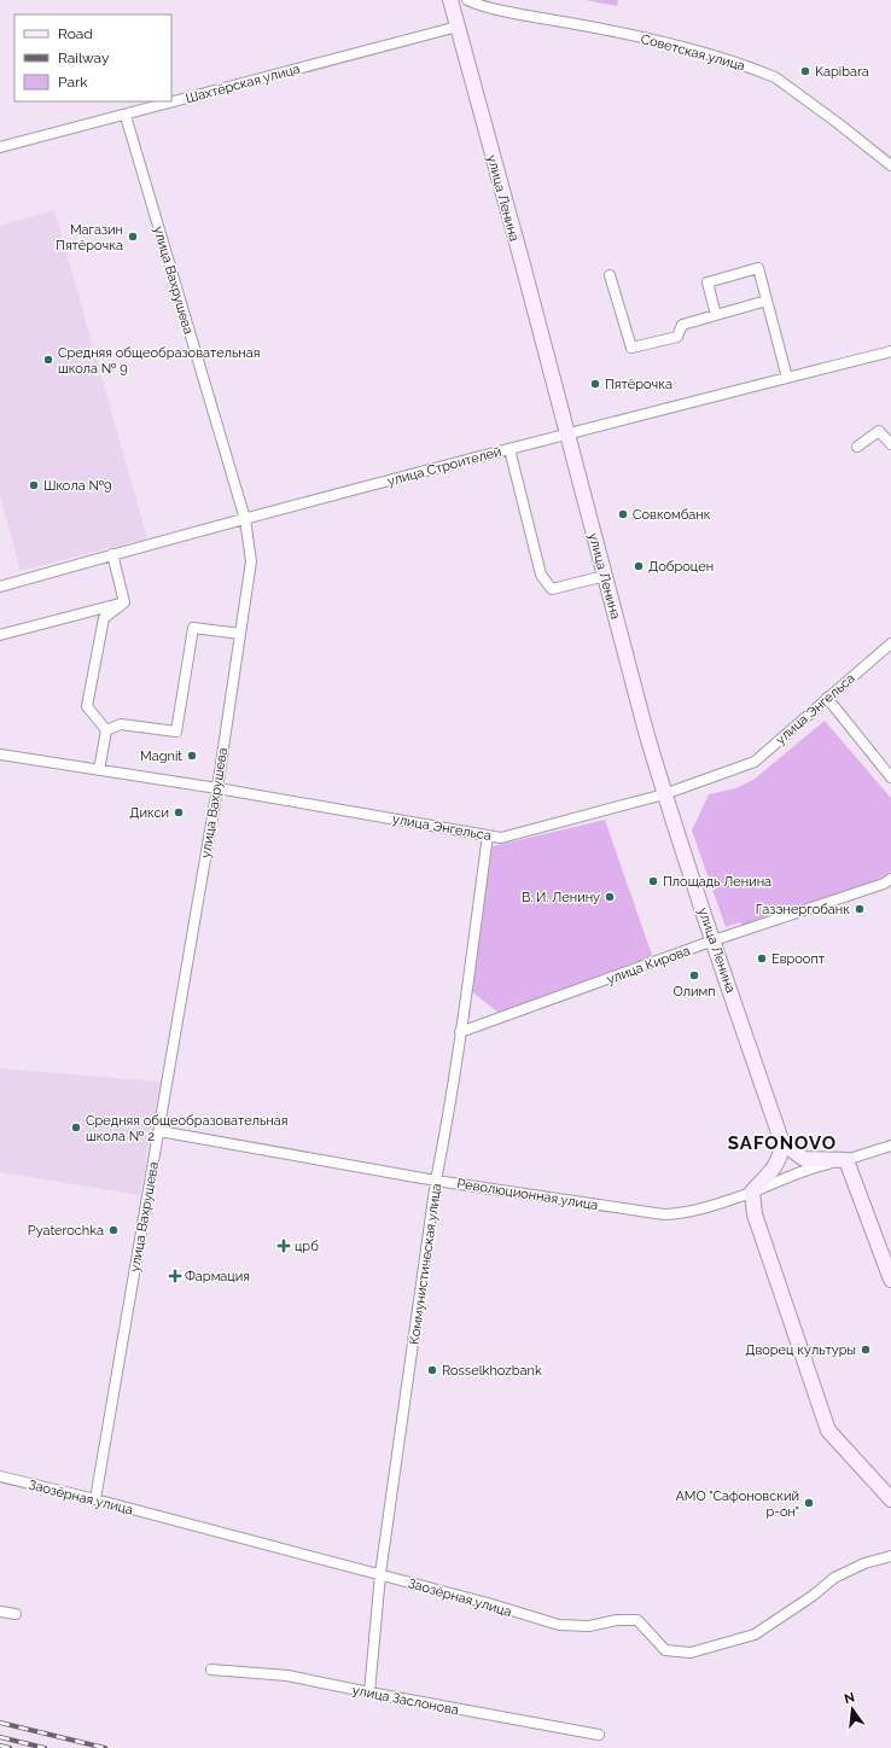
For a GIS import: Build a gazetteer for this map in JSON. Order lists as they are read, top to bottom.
{
  "streets": {
    "main road": ["улица Ленина"],
    "street": [
      "Советская улица",
      "Шахтёрская улица",
      "улица Вахрушева",
      "улица Строителей",
      "улица Энгельса",
      "улица Кирова",
      "Революционная улица",
      "Коммунистическая улица",
      "Заозёрная улица",
      "улица Заслонова"
    ]
  },
  "crossings": [
    ["Шахтёрская улица", "улица Ленина"],
    ["Шахтёрская улица", "улица Вахрушева"],
    ["улица Ленина", "улица Строителей"],
    ["улица Ленина", "улица Энгельса"],
    ["улица Ленина", "улица Кирова"],
    ["улица Вахрушева", "улица Строителей"],
    ["улица Вахрушева", "улица Энгельса"],
    ["улица Вахрушева", "Революционная улица"],
    ["улица Вахрушева", "Заозёрная улица"],
    ["улица Энгельса", "Коммунистическая улица"],
    ["улица Кирова", "Коммунистическая улица"],
    ["Революционная улица", "Коммунистическая улица"],
    ["Коммунистическая улица", "Заозёрная улица"],
    ["Коммунистическая улица", "улица Заслонова"]
  ],
  "districts": ["SAFONOVO"],
  "places": {
    "other": [
      "Kapibara",
      "Магазин Пятёрочка",
      "Средняя общеобразовательная школа № 9",
      "Пятёрочка",
      "Школа №9",
      "Совкомбанк",
      "Доброцен",
      "Magnit",
      "Дикси",
      "Площадь Ленина",
      "В. И. Ленину",
      "Газэнергобанк",
      "Евроопт",
      "Олимп",
      "Средняя общеобразовательная школа № 2",
      "Pyaterochka",
      "Дворец культуры",
      "Rosselkhozbank",
      "АМО \"Сафоновский р-он\""
    ],
    "health": ["црб", "Фармация"]
  },
  "legend": ["Road", "Railway", "Park"],
  "north": "top"
}
